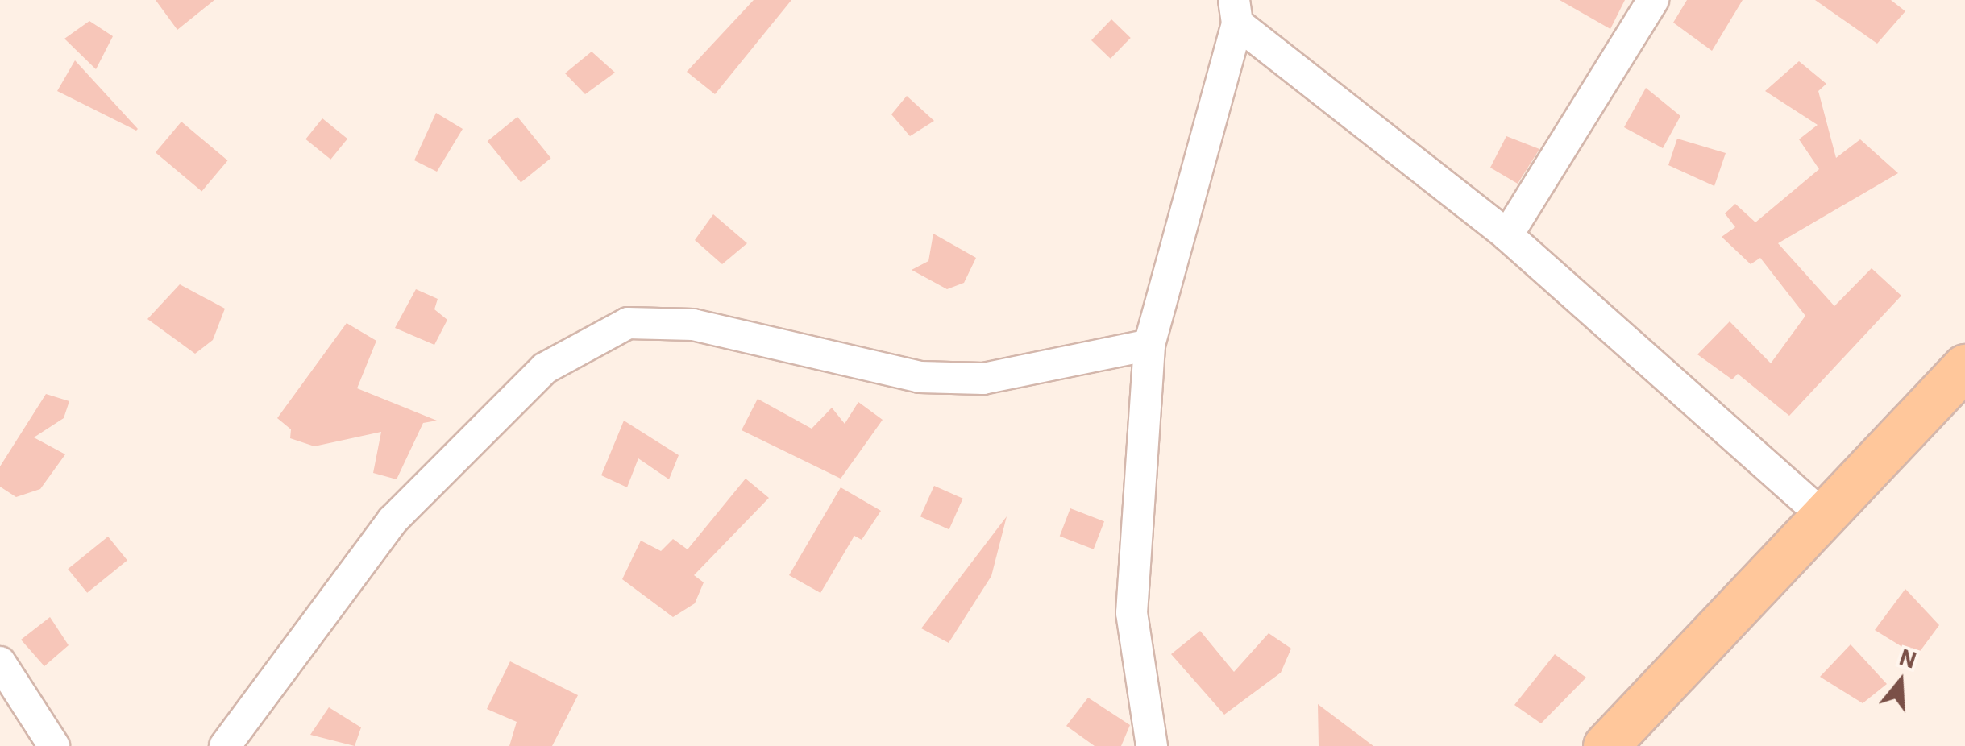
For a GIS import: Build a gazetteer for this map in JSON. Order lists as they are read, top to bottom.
{
  "north": "top"
}
